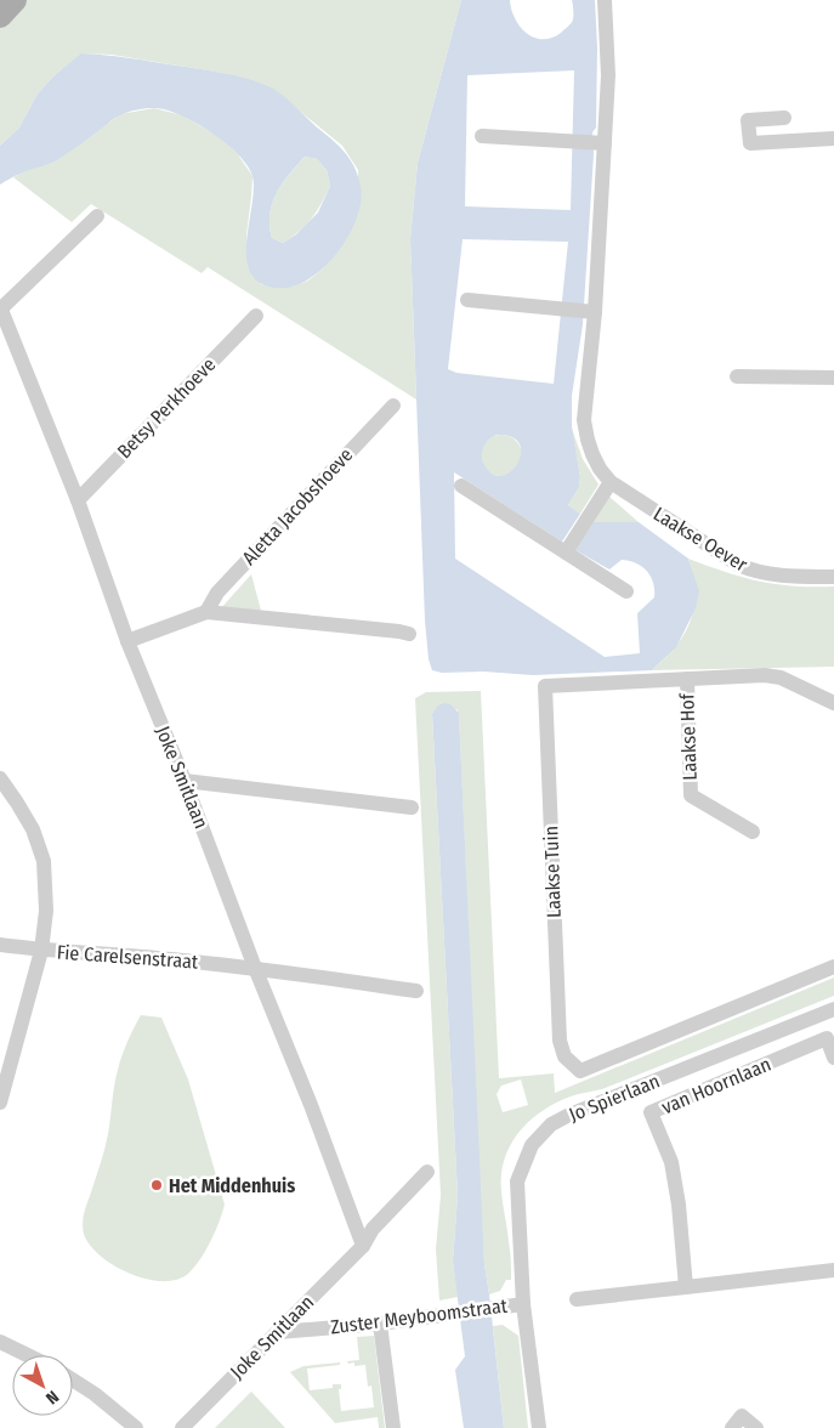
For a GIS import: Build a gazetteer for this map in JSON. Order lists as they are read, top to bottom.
{
  "streets": {
    "street": [
      "Betsy Perkhoeve",
      "Aletta Jacobshoeve",
      "Laakse Oever",
      "Laakse Hof",
      "Joke Smitlaan",
      "Laakse Tuin",
      "Fie Carelsenstraat",
      "van Hoornlaan",
      "Jo Spierlaan",
      "Zuster Meyboomstraat"
    ]
  },
  "crossings": [
    ["Betsy Perkhoeve", "Joke Smitlaan"],
    ["Laakse Hof", "Laakse Tuin"],
    ["Joke Smitlaan", "Fie Carelsenstraat"],
    ["Joke Smitlaan", "Zuster Meyboomstraat"],
    ["Jo Spierlaan", "Zuster Meyboomstraat"]
  ],
  "places": ["Het Middenhuis"],
  "north": "bottom right"
}
